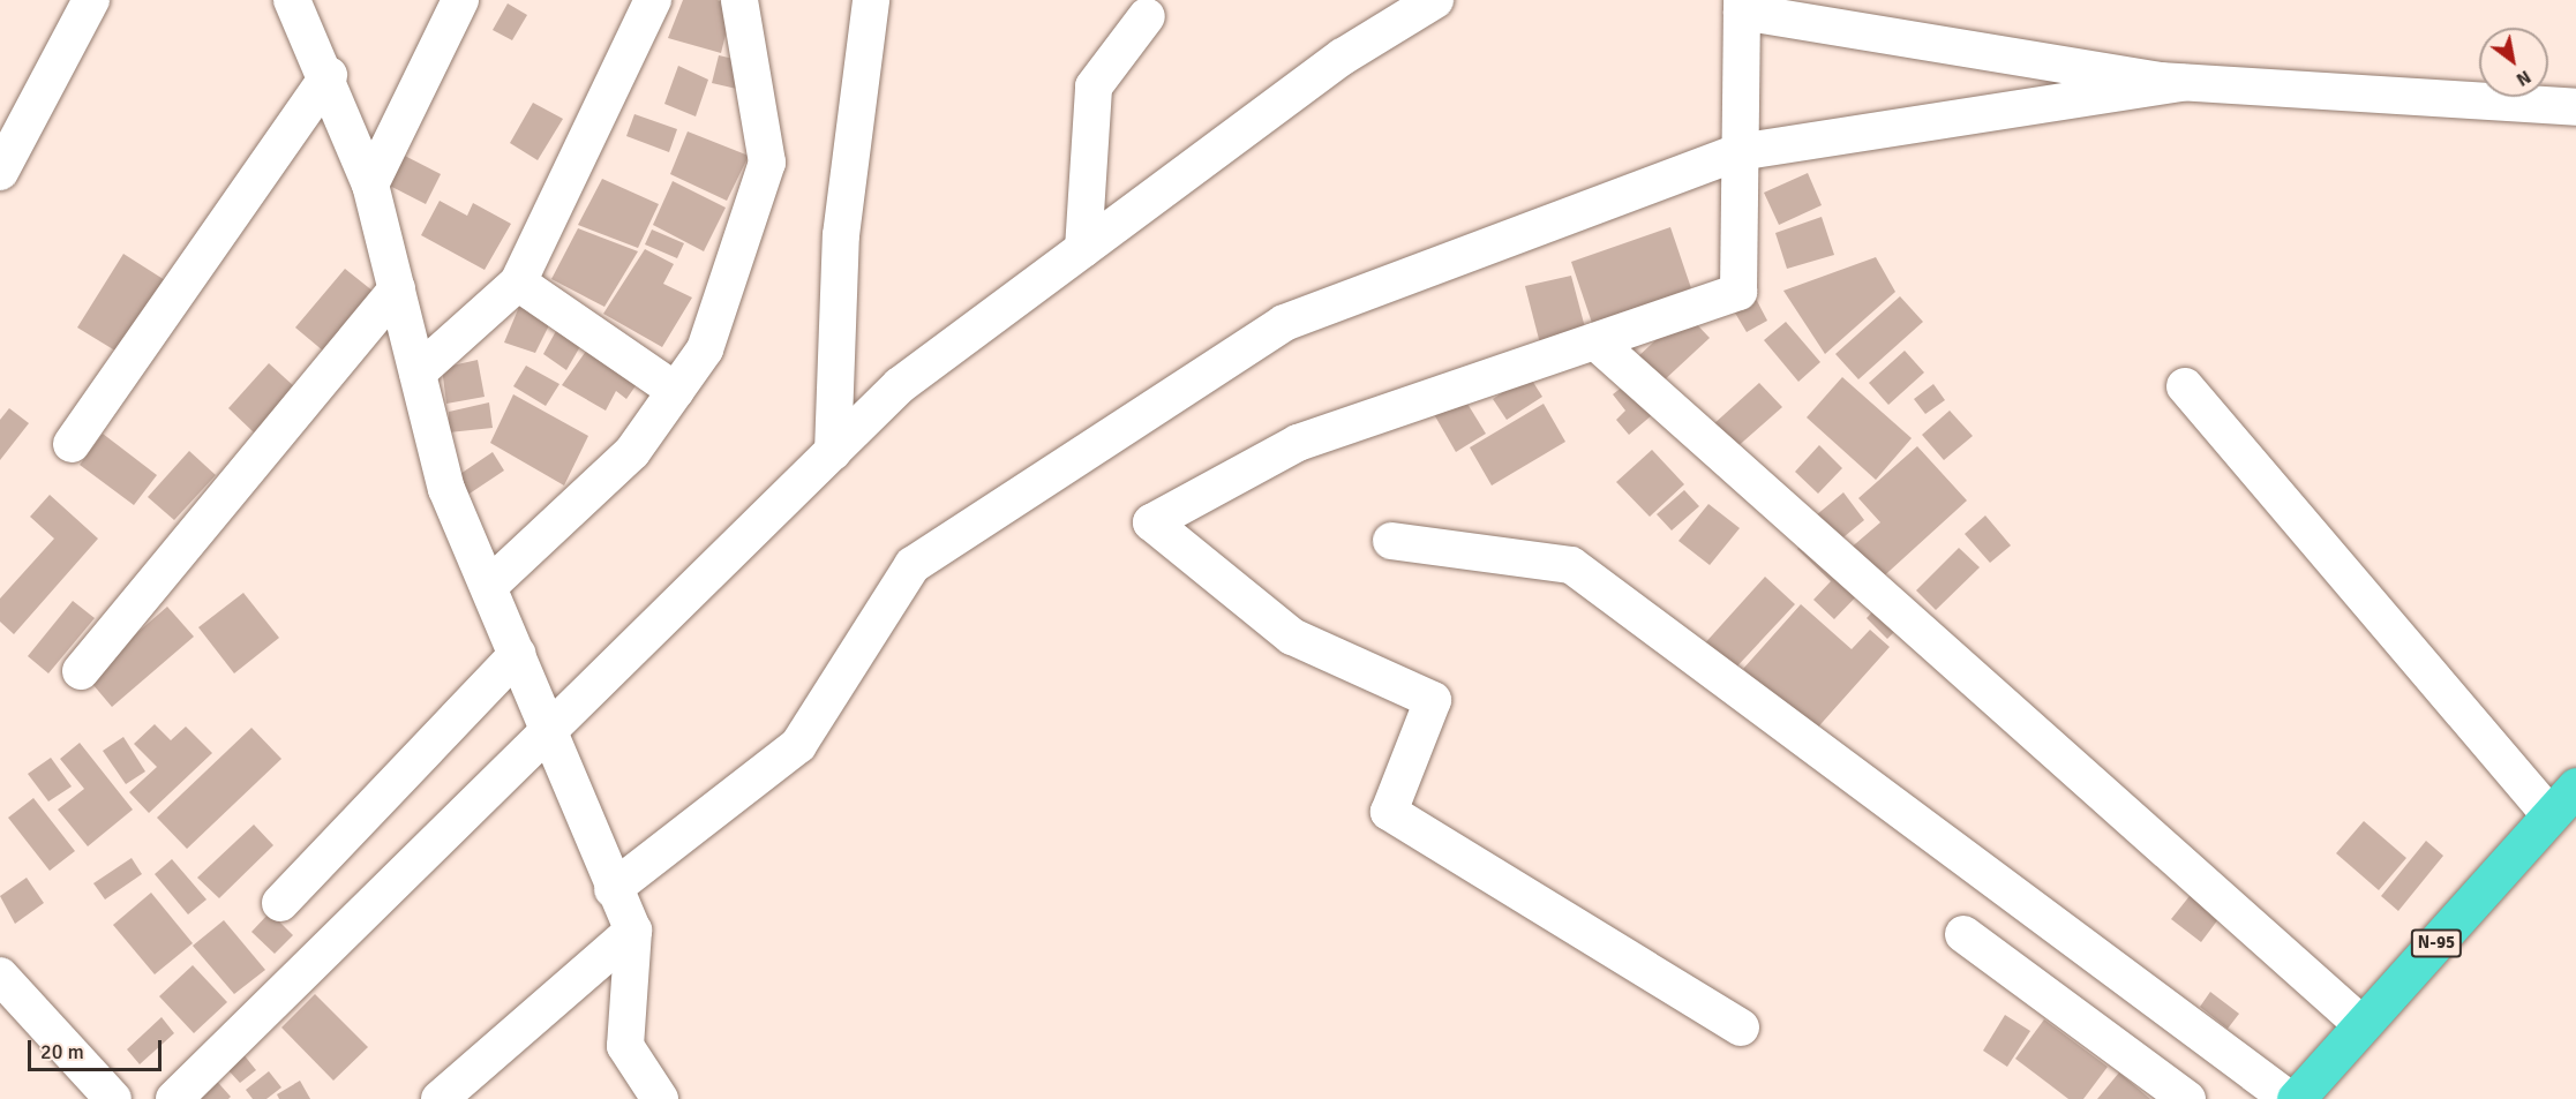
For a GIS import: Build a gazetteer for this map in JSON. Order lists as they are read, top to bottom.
{
  "streets": {
    "highway": ["N-95"]
  },
  "scale_bar": "20 m",
  "north": "bottom right"
}
